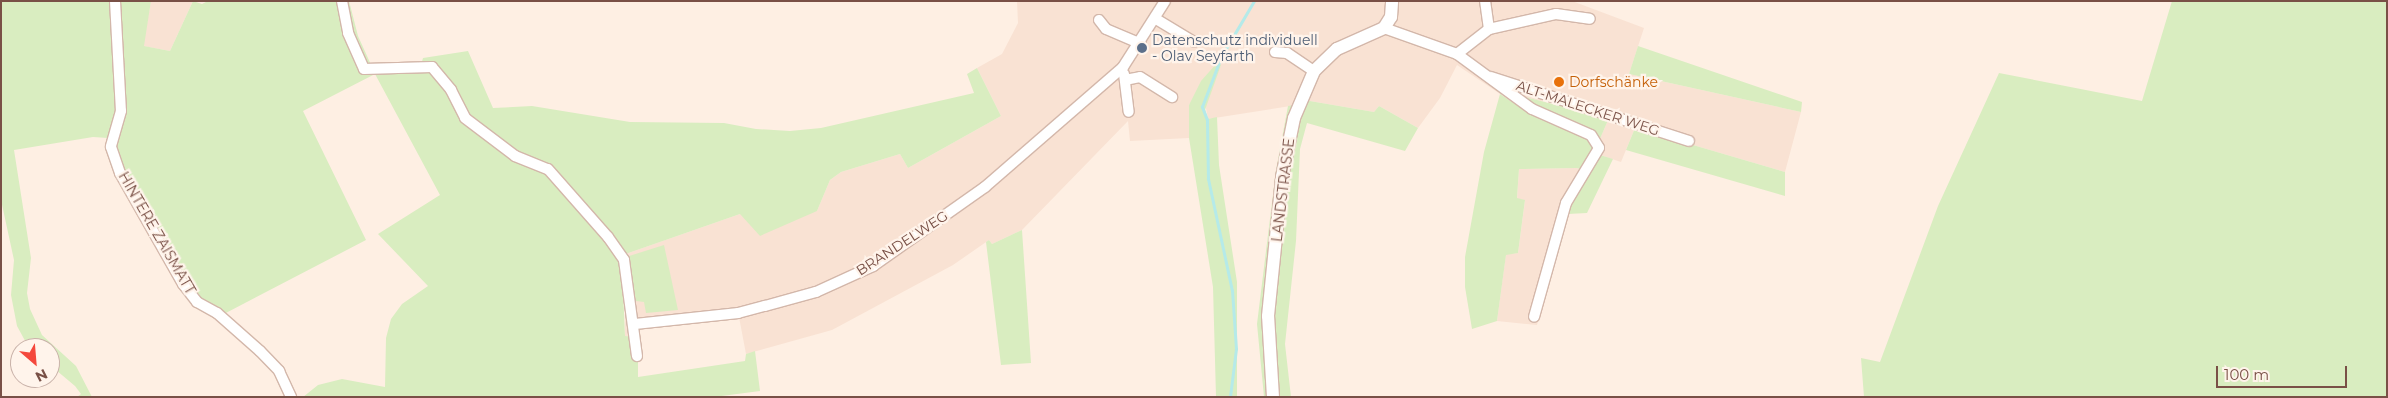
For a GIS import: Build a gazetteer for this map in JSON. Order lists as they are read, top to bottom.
{
  "streets": {
    "street": [
      "ALT-MALECKER WEG",
      "LANDSTRASSE",
      "HINTERE ZAISMATT",
      "BRANDELWEG"
    ]
  },
  "crossings": [
    ["ALT-MALECKER WEG", "LANDSTRASSE"]
  ],
  "places": ["Datenschutz individuell - Olav Seyfarth", "Dorfschänke"],
  "scale_bar": "100 m",
  "north": "bottom right"
}
